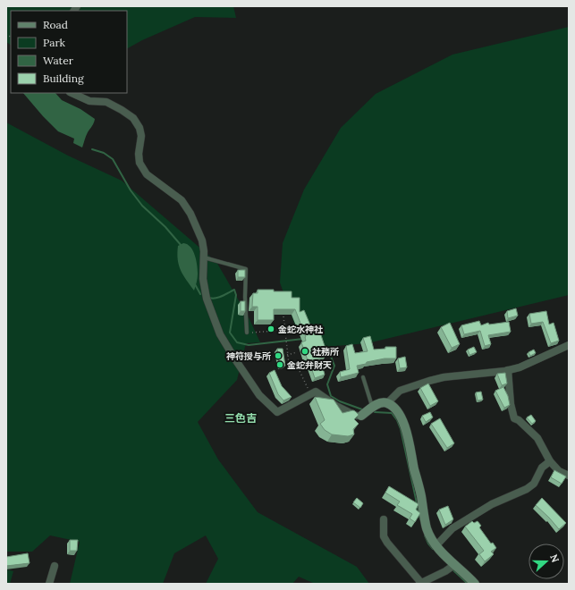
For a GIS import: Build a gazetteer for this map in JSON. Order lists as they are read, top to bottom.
{
  "districts": ["三色吉"],
  "places": [
    "金蛇水神社",
    "社務所",
    "神符授与所",
    "金蛇弁財天"
  ],
  "legend": [
    "Road",
    "Park",
    "Water",
    "Building"
  ],
  "north": "right"
}
